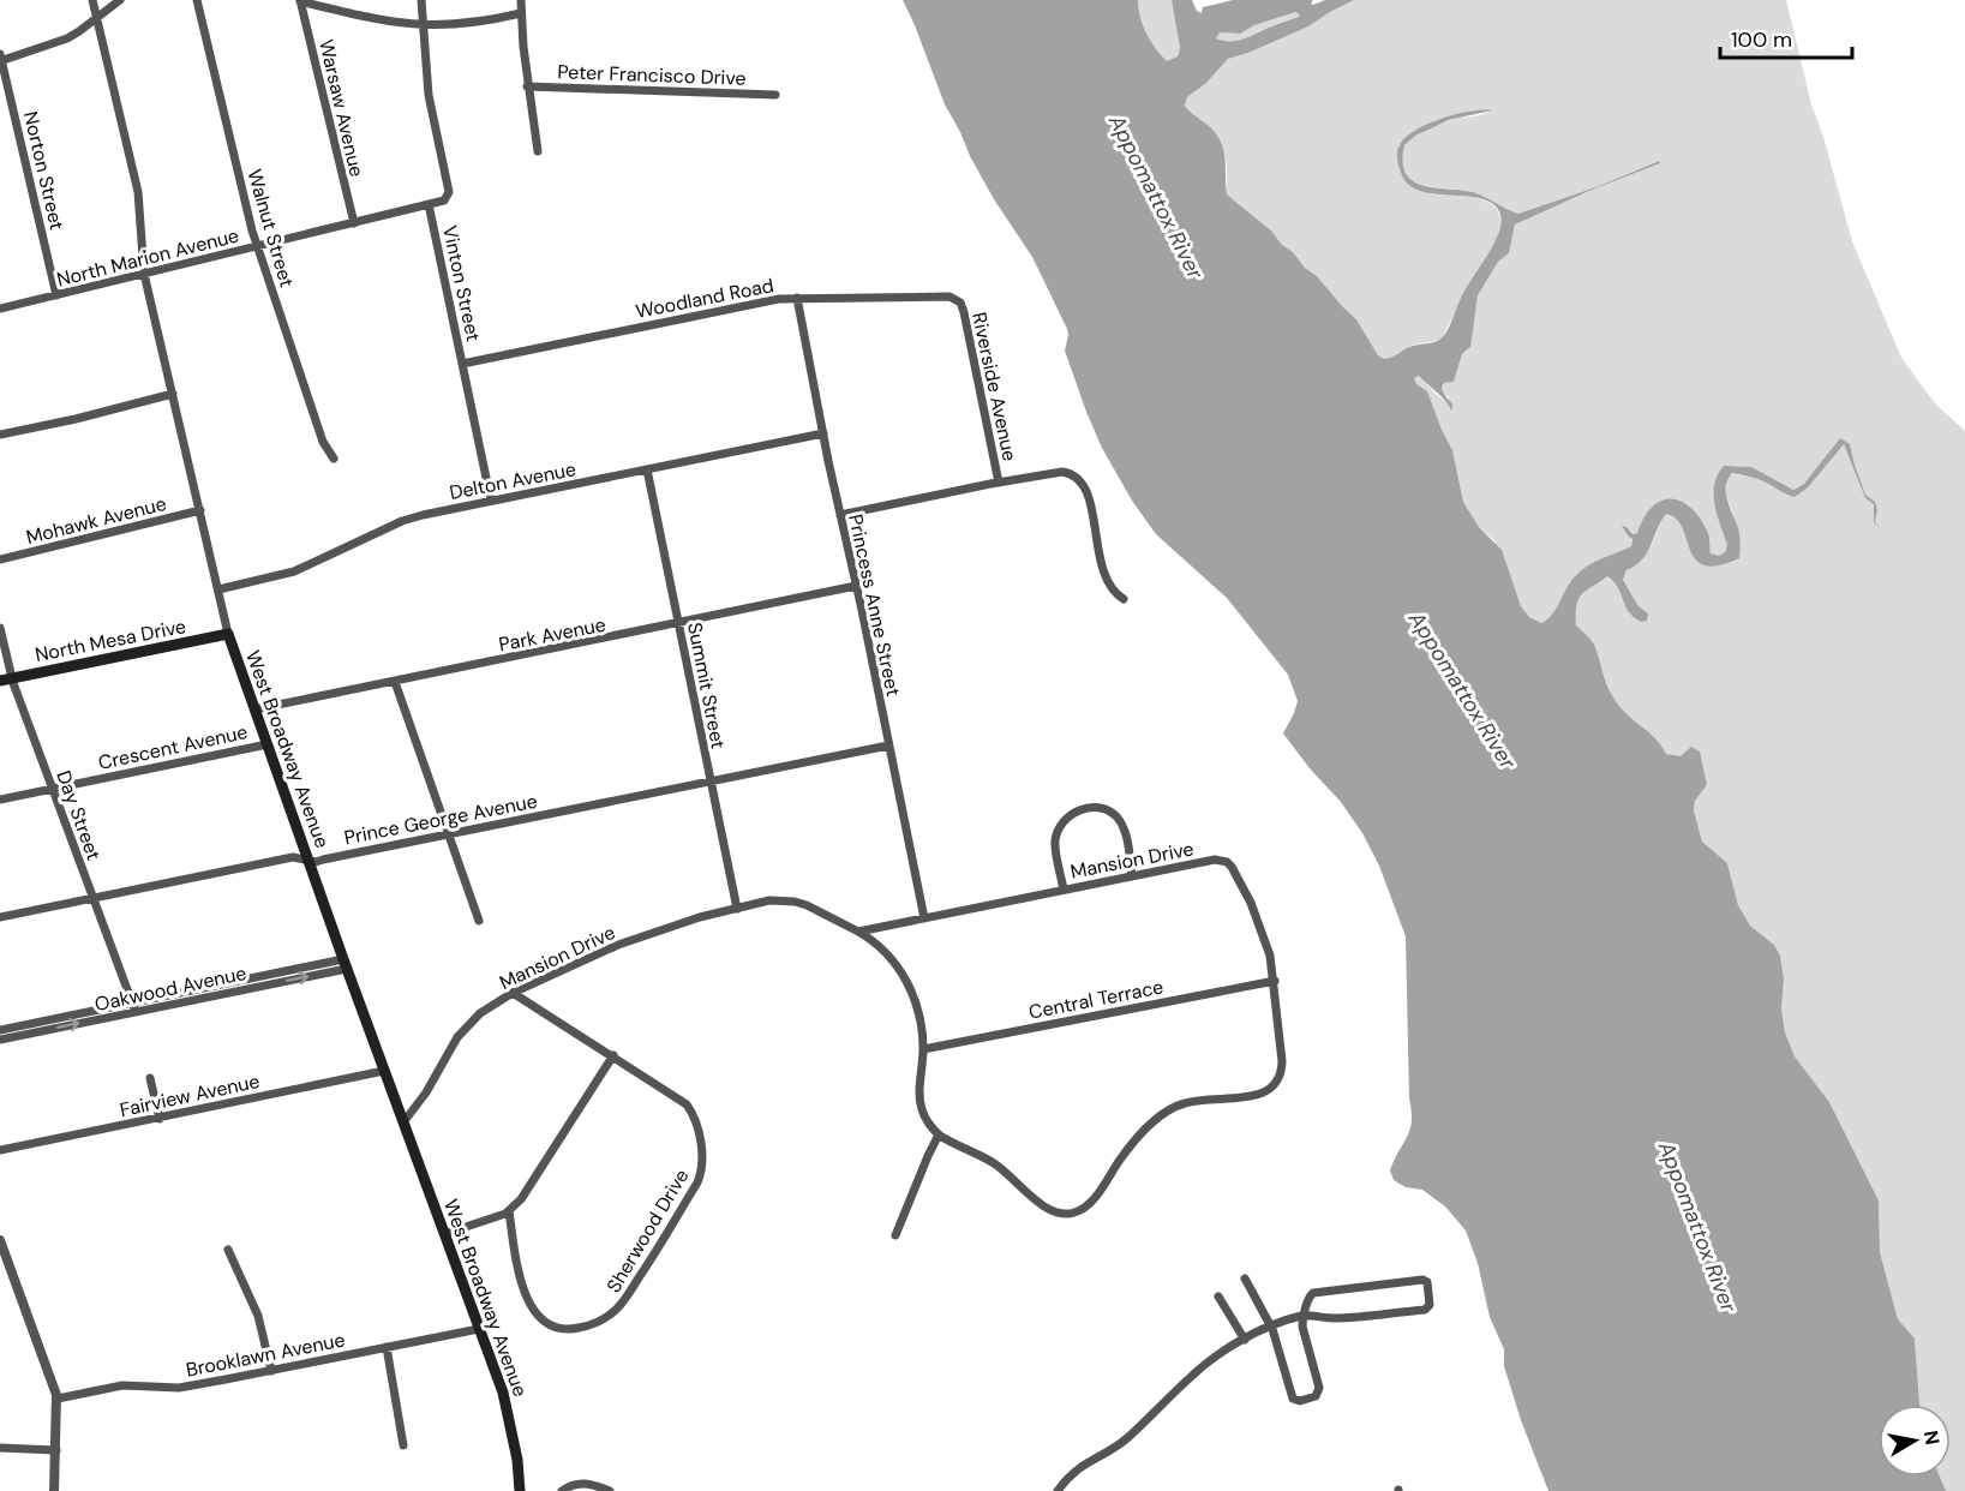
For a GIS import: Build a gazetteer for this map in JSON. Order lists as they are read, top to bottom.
{
  "streets": {
    "main road": ["North Mesa Drive", "West Broadway Avenue"],
    "street": [
      "Peter Francisco Drive",
      "Warsaw Avenue",
      "Norton Street",
      "Walnut Street",
      "North Marion Avenue",
      "Vinton Street",
      "Woodland Road",
      "Riverside Avenue",
      "Delton Avenue",
      "Mohawk Avenue",
      "Princess Anne Street",
      "Park Avenue",
      "Summit Street",
      "Crescent Avenue",
      "Day Street",
      "Prince George Avenue",
      "Mansion Drive",
      "Oakwood Avenue",
      "Central Terrace",
      "Fairview Avenue",
      "Sherwood Drive",
      "Brooklawn Avenue"
    ]
  },
  "crossings": [
    ["Warsaw Avenue", "North Marion Avenue"],
    ["Norton Street", "North Marion Avenue"],
    ["Walnut Street", "North Marion Avenue"],
    ["North Marion Avenue", "Vinton Street"],
    ["North Marion Avenue", "West Broadway Avenue"],
    ["Vinton Street", "Woodland Road"],
    ["Vinton Street", "Delton Avenue"],
    ["Woodland Road", "Riverside Avenue"],
    ["Woodland Road", "Princess Anne Street"],
    ["Delton Avenue", "Princess Anne Street"],
    ["Delton Avenue", "Summit Street"],
    ["Delton Avenue", "West Broadway Avenue"],
    ["Mohawk Avenue", "West Broadway Avenue"],
    ["Princess Anne Street", "Park Avenue"],
    ["Princess Anne Street", "Prince George Avenue"],
    ["Princess Anne Street", "Mansion Drive"],
    ["Park Avenue", "Summit Street"],
    ["Park Avenue", "West Broadway Avenue"],
    ["North Mesa Drive", "West Broadway Avenue"],
    ["North Mesa Drive", "Day Street"],
    ["Summit Street", "Prince George Avenue"],
    ["Summit Street", "Mansion Drive"],
    ["Crescent Avenue", "West Broadway Avenue"],
    ["Crescent Avenue", "Day Street"],
    ["West Broadway Avenue", "Prince George Avenue"],
    ["West Broadway Avenue", "Mansion Drive"],
    ["West Broadway Avenue", "Oakwood Avenue"],
    ["West Broadway Avenue", "Fairview Avenue"],
    ["West Broadway Avenue", "Brooklawn Avenue"],
    ["Day Street", "Prince George Avenue"],
    ["Day Street", "Oakwood Avenue"],
    ["Mansion Drive", "Central Terrace"],
    ["Mansion Drive", "Sherwood Drive"]
  ],
  "water": ["Appomattox River"],
  "scale_bar": "100 m",
  "north": "right"
}
